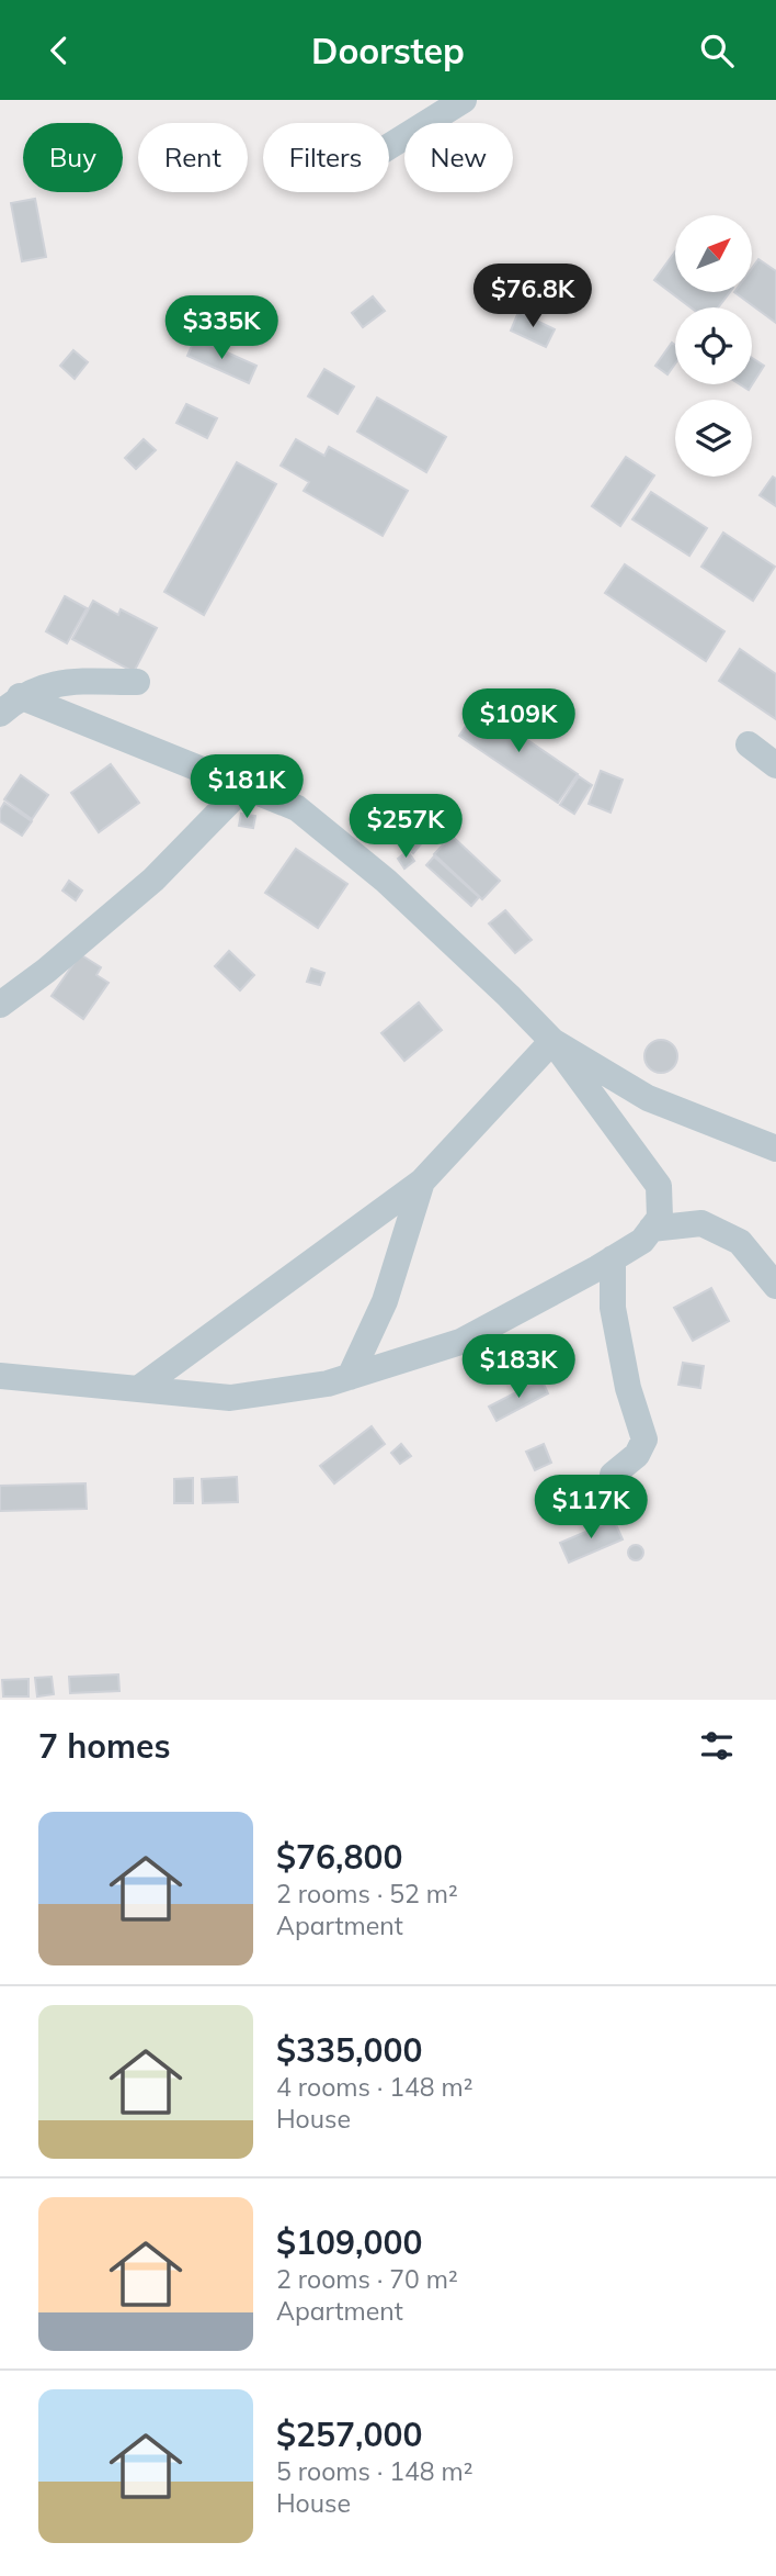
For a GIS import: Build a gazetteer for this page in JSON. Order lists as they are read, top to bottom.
{
  "north": "top right",
  "page": {
    "header": "Doorstep",
    "chip": [
      "Buy",
      "Rent",
      "Filters",
      "New"
    ],
    "price": [
      "$76.8K",
      "$335K",
      "$109K",
      "$181K",
      "$257K",
      "$183K",
      "$117K"
    ],
    "heading": "7 homes",
    "list": [
      {
        "name": "$76,800",
        "note": "2 rooms · 52 m² · Apartment"
      },
      {
        "name": "$335,000",
        "note": "4 rooms · 148 m² · House"
      },
      {
        "name": "$109,000",
        "note": "2 rooms · 70 m² · Apartment"
      },
      {
        "name": "$257,000",
        "note": "5 rooms · 148 m² · House"
      }
    ]
  }
}
